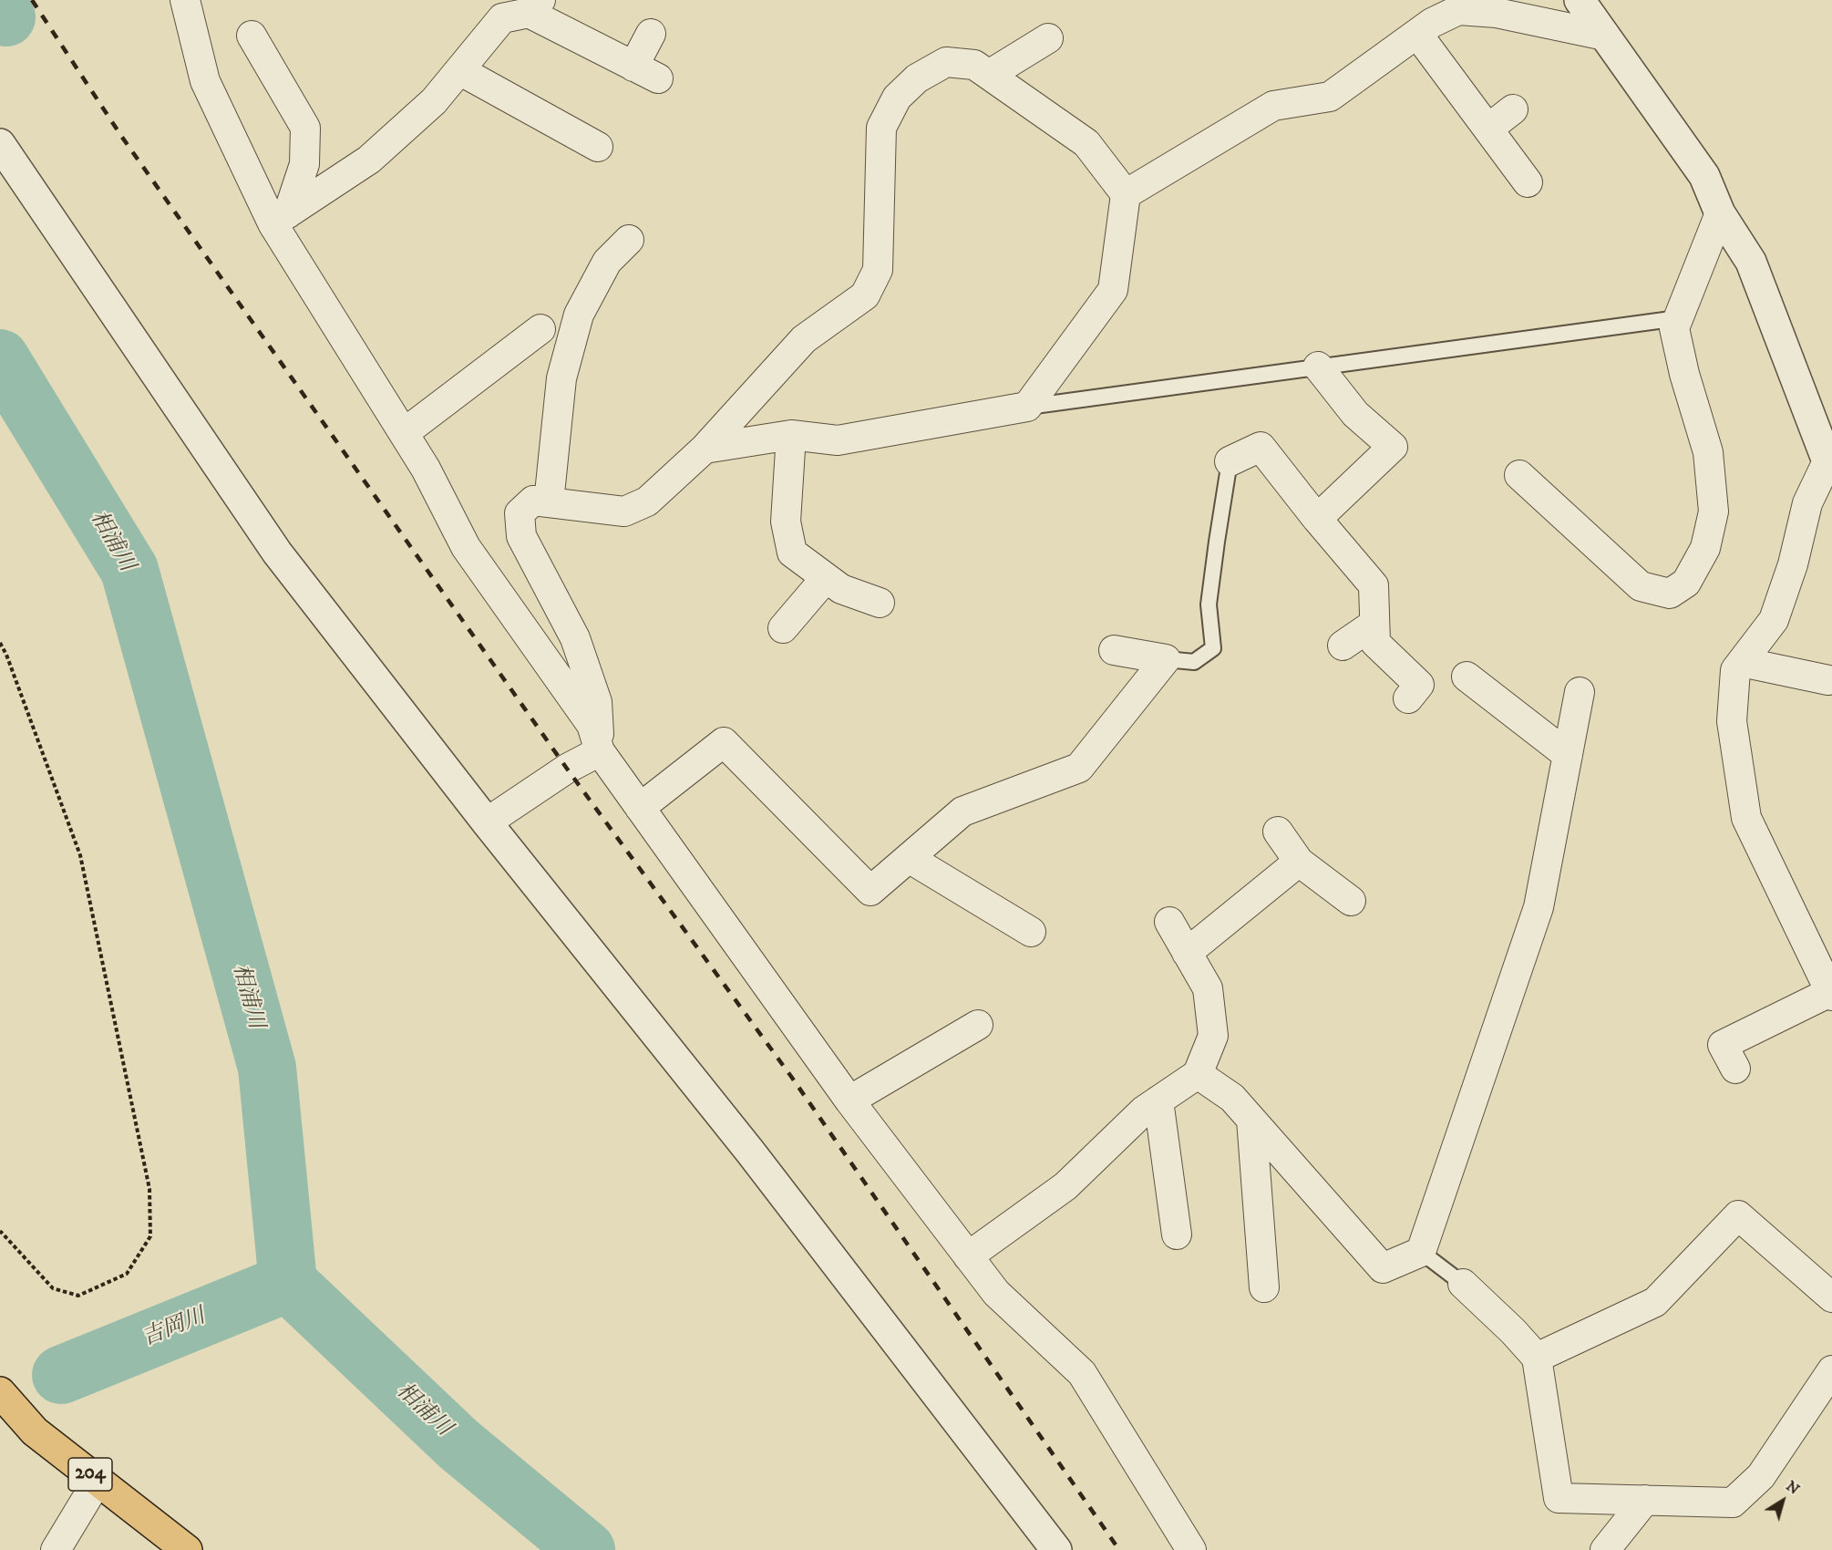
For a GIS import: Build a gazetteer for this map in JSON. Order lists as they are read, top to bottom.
{
  "streets": {
    "highway": ["204"]
  },
  "water": ["相浦川", "吉岡川"],
  "north": "top right"
}
